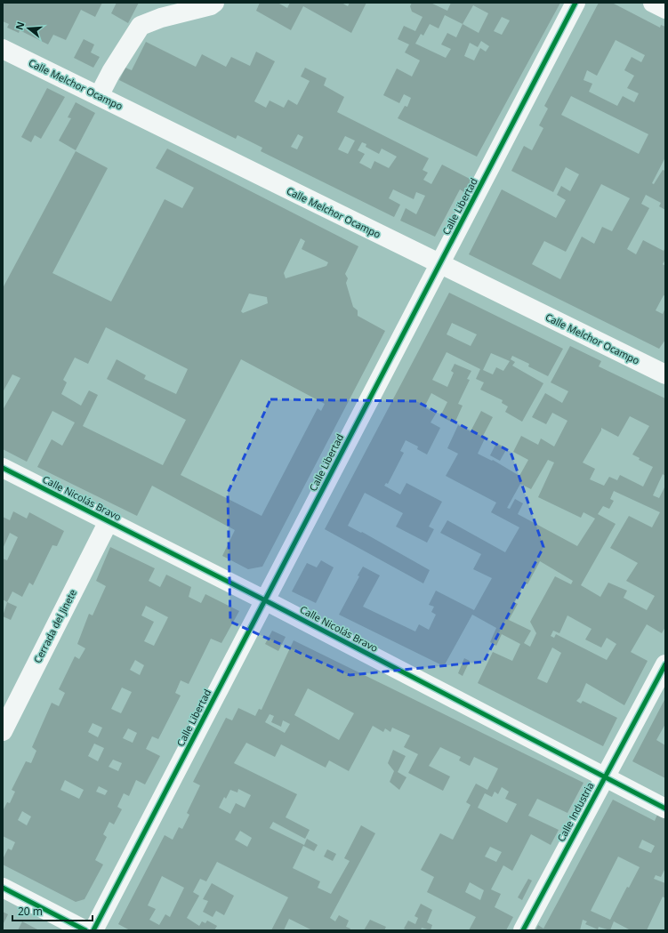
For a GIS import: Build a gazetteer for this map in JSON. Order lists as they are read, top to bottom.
{
  "streets": {
    "street": [
      "Calle Melchor Ocampo",
      "Calle Libertad",
      "Calle Nicolás Bravo",
      "Cerrada del Jinete",
      "Calle Industria"
    ]
  },
  "crossings": [
    ["Calle Melchor Ocampo", "Calle Libertad"],
    ["Calle Libertad", "Calle Nicolás Bravo"],
    ["Calle Nicolás Bravo", "Cerrada del Jinete"],
    ["Calle Nicolás Bravo", "Calle Industria"]
  ],
  "scale_bar": "20 m",
  "north": "left"
}
